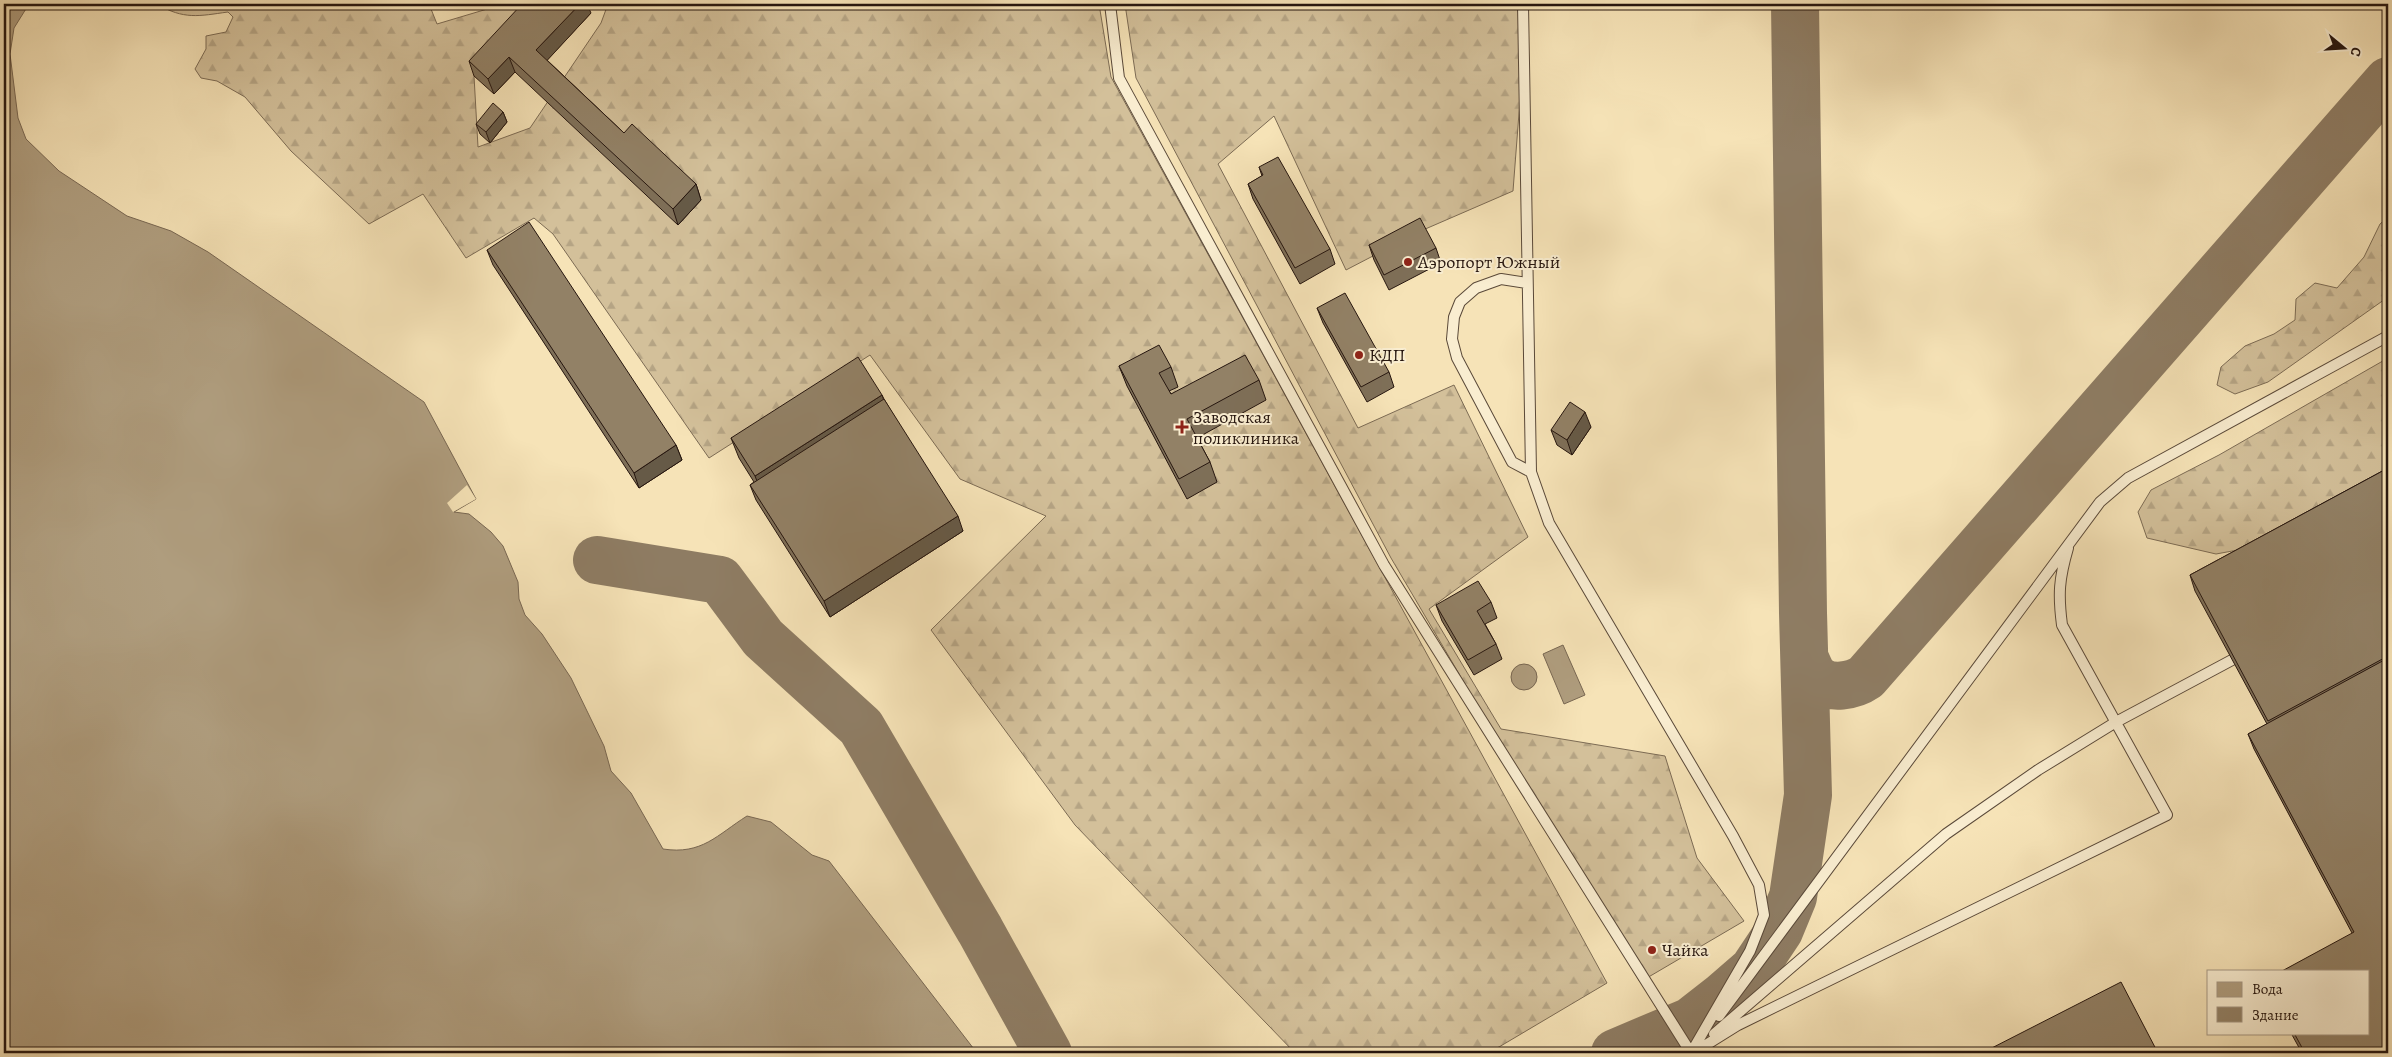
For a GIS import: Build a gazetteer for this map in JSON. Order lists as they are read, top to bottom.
{
  "places": {
    "other": ["Аэропорт Южный", "КДП", "Чайка"],
    "health": ["Заводская поликлиника"]
  },
  "legend": ["Вода", "Здание"],
  "north": "right"
}
